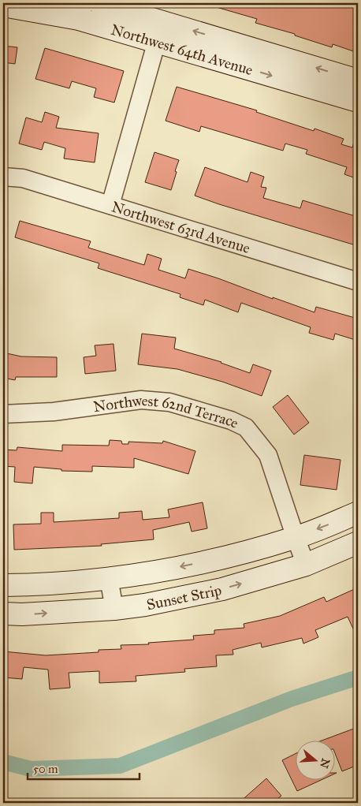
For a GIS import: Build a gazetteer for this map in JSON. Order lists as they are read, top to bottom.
{
  "streets": {
    "street": [
      "Northwest 64th Avenue",
      "Northwest 63rd Avenue",
      "Northwest 62nd Terrace",
      "Sunset Strip"
    ]
  },
  "crossings": [
    ["Northwest 62nd Terrace", "Sunset Strip"]
  ],
  "scale_bar": "50 m",
  "north": "right"
}
